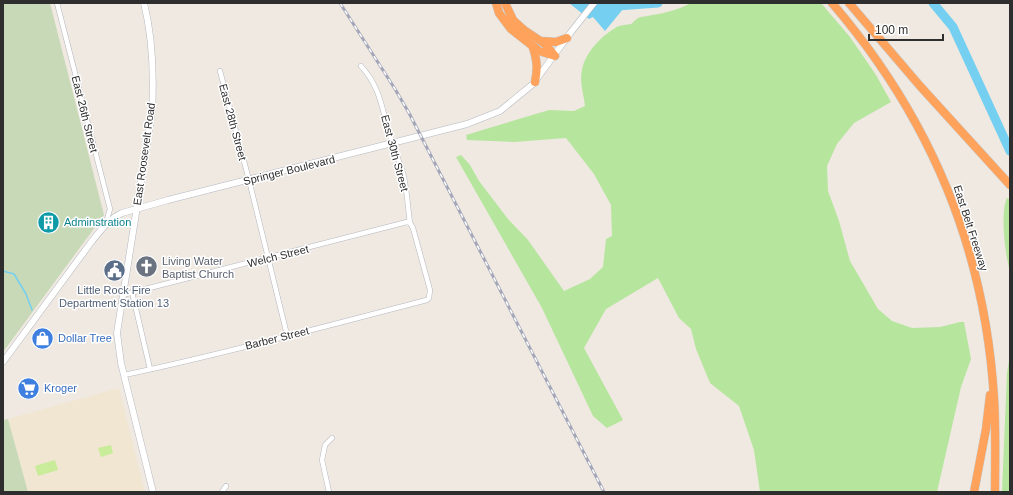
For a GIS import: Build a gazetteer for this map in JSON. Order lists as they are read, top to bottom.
{
  "streets": {
    "highway": ["East Belt Freeway"],
    "main road": ["East Roosevelt Road", "Springer Boulevard"],
    "street": [
      "East 26th Street",
      "East 28th Street",
      "East 30th Street",
      "Welch Street",
      "Barber Street"
    ]
  },
  "crossings": [
    ["East 26th Street", "Springer Boulevard"],
    ["East 28th Street", "Springer Boulevard"],
    ["East 28th Street", "Welch Street"],
    ["East 28th Street", "Barber Street"],
    ["East 30th Street", "Springer Boulevard"],
    ["East 30th Street", "Welch Street"],
    ["East 30th Street", "Barber Street"],
    ["East Roosevelt Road", "Springer Boulevard"],
    ["East Roosevelt Road", "Welch Street"],
    ["East Roosevelt Road", "Barber Street"]
  ],
  "places": {
    "building": ["Adminstration"],
    "church": ["Living Water Baptist Church"],
    "public building": ["Little Rock Fire Department Station 13"],
    "shop": ["Dollar Tree"],
    "supermarket": ["Kroger"]
  },
  "scale_bar": "100 m"
}
